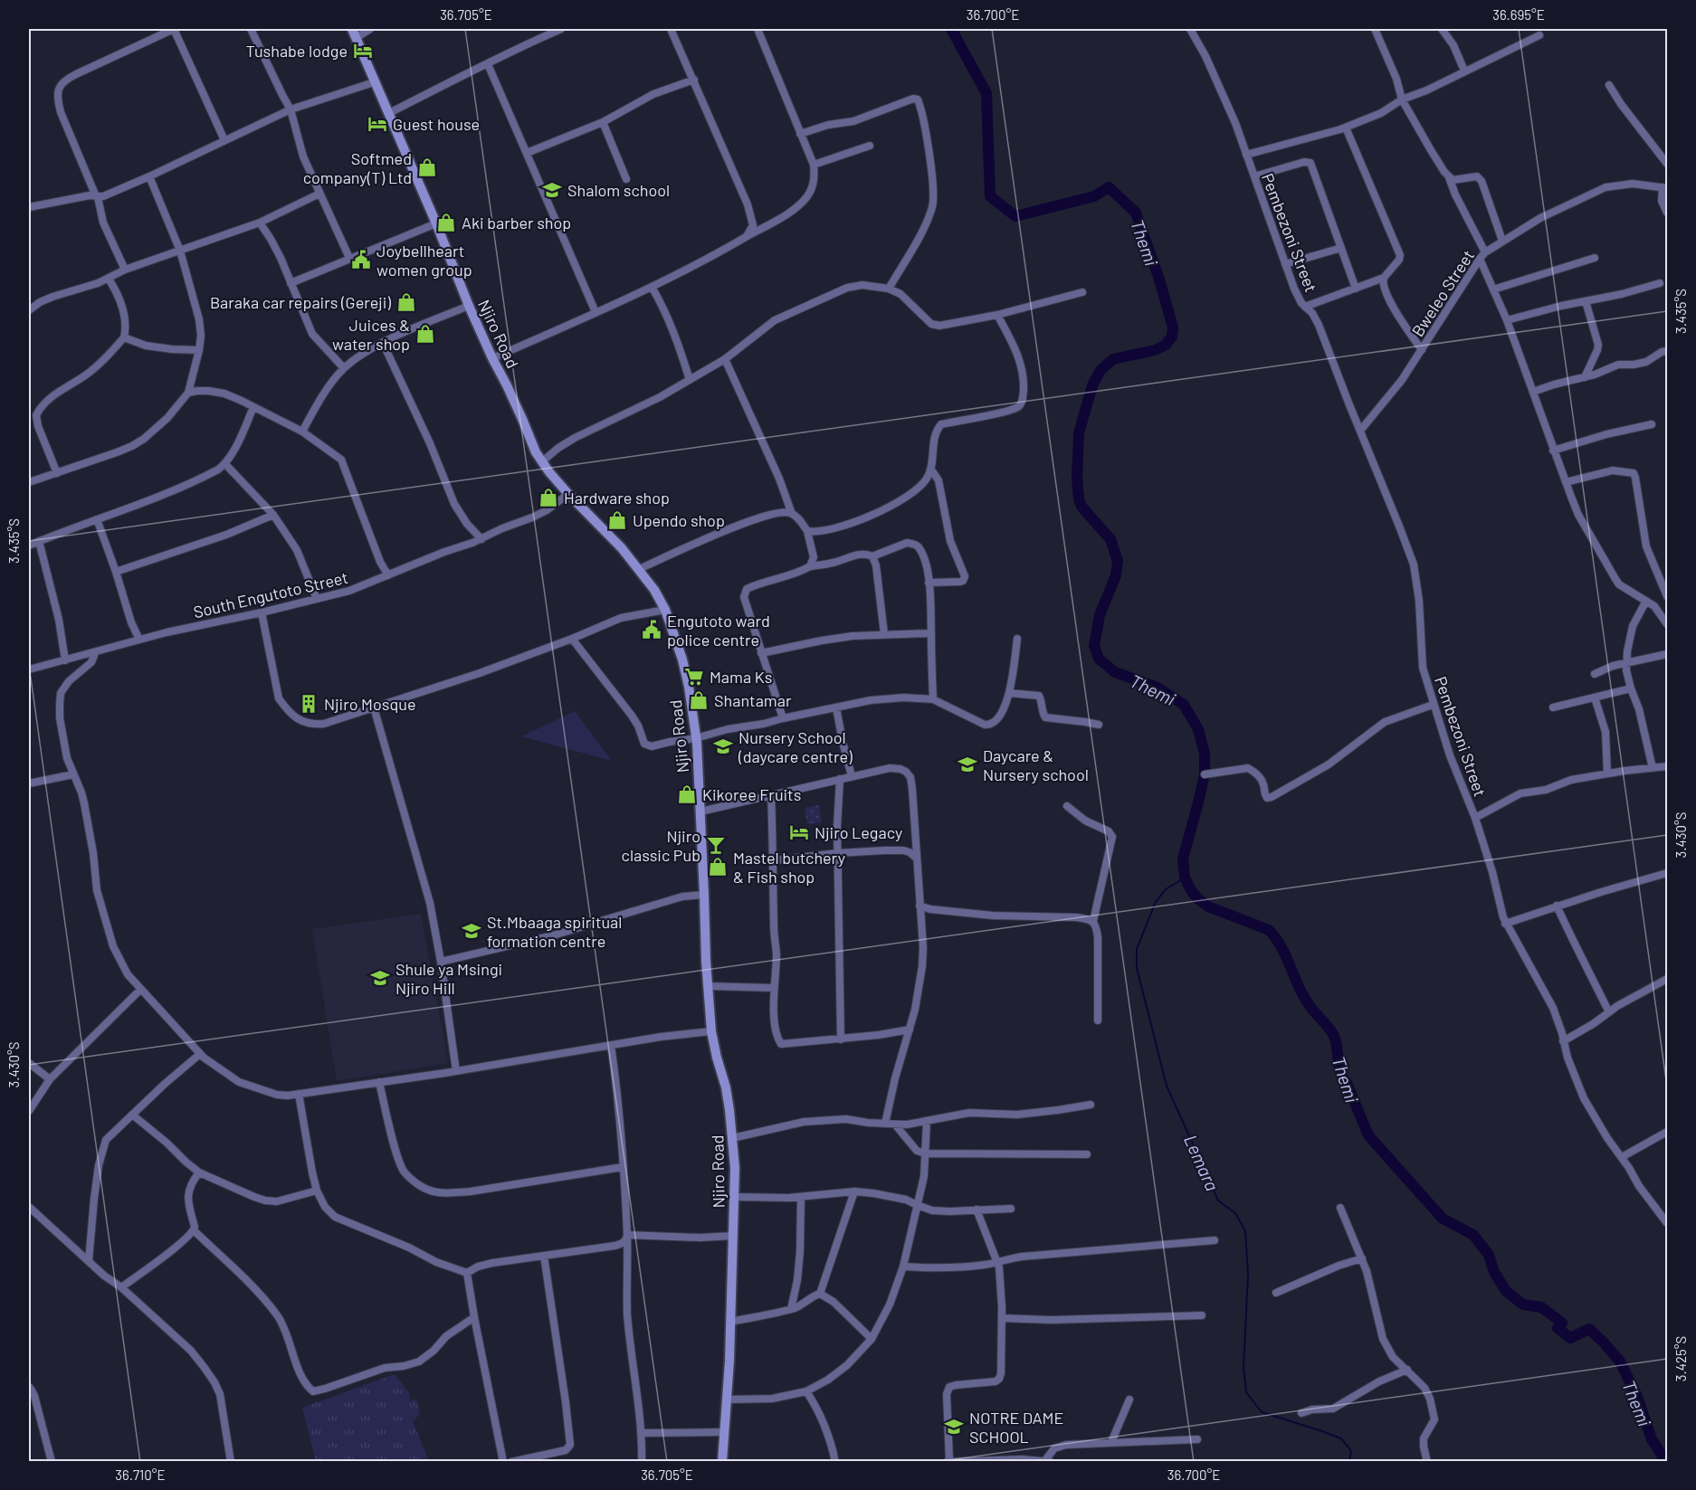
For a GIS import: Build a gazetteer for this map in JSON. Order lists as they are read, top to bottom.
{
  "streets": {
    "street": [
      "Pembezoni Street",
      "Bweleo Street",
      "Njiro Road",
      "South Engutoto Street"
    ]
  },
  "crossings": [
    ["Pembezoni Street", "Bweleo Street"],
    ["Njiro Road", "South Engutoto Street"]
  ],
  "water": ["Themi", "Lemara"],
  "places": {
    "hotel": ["Tushabe lodge", "Guest house", "Njiro Legacy"],
    "shop": [
      "Softmed company(T) Ltd",
      "Aki barber shop",
      "Baraka car repairs (Gereji)",
      "Juices & water shop",
      "Hardware shop",
      "Upendo shop",
      "Shantamar",
      "Kikoree Fruits",
      "Mastel butchery & Fish shop"
    ],
    "school or university": [
      "Shalom school",
      "Nursery School (daycare centre)",
      "Daycare & Nursery school",
      "St.Mbaaga spiritual formation centre",
      "Shule ya Msingi Njiro Hill",
      "NOTRE DAME SCHOOL"
    ],
    "public building": ["Joybellheart women group", "Engutoto ward police centre"],
    "supermarket": ["Mama Ks"],
    "building": ["Njiro Mosque"],
    "bar": ["Njiro classic Pub"]
  },
  "coordinates": [
    "36.705°E",
    "36.700°E",
    "36.695°E",
    "3.435°S",
    "3.430°S",
    "3.425°S",
    "36.710°E"
  ]
}
